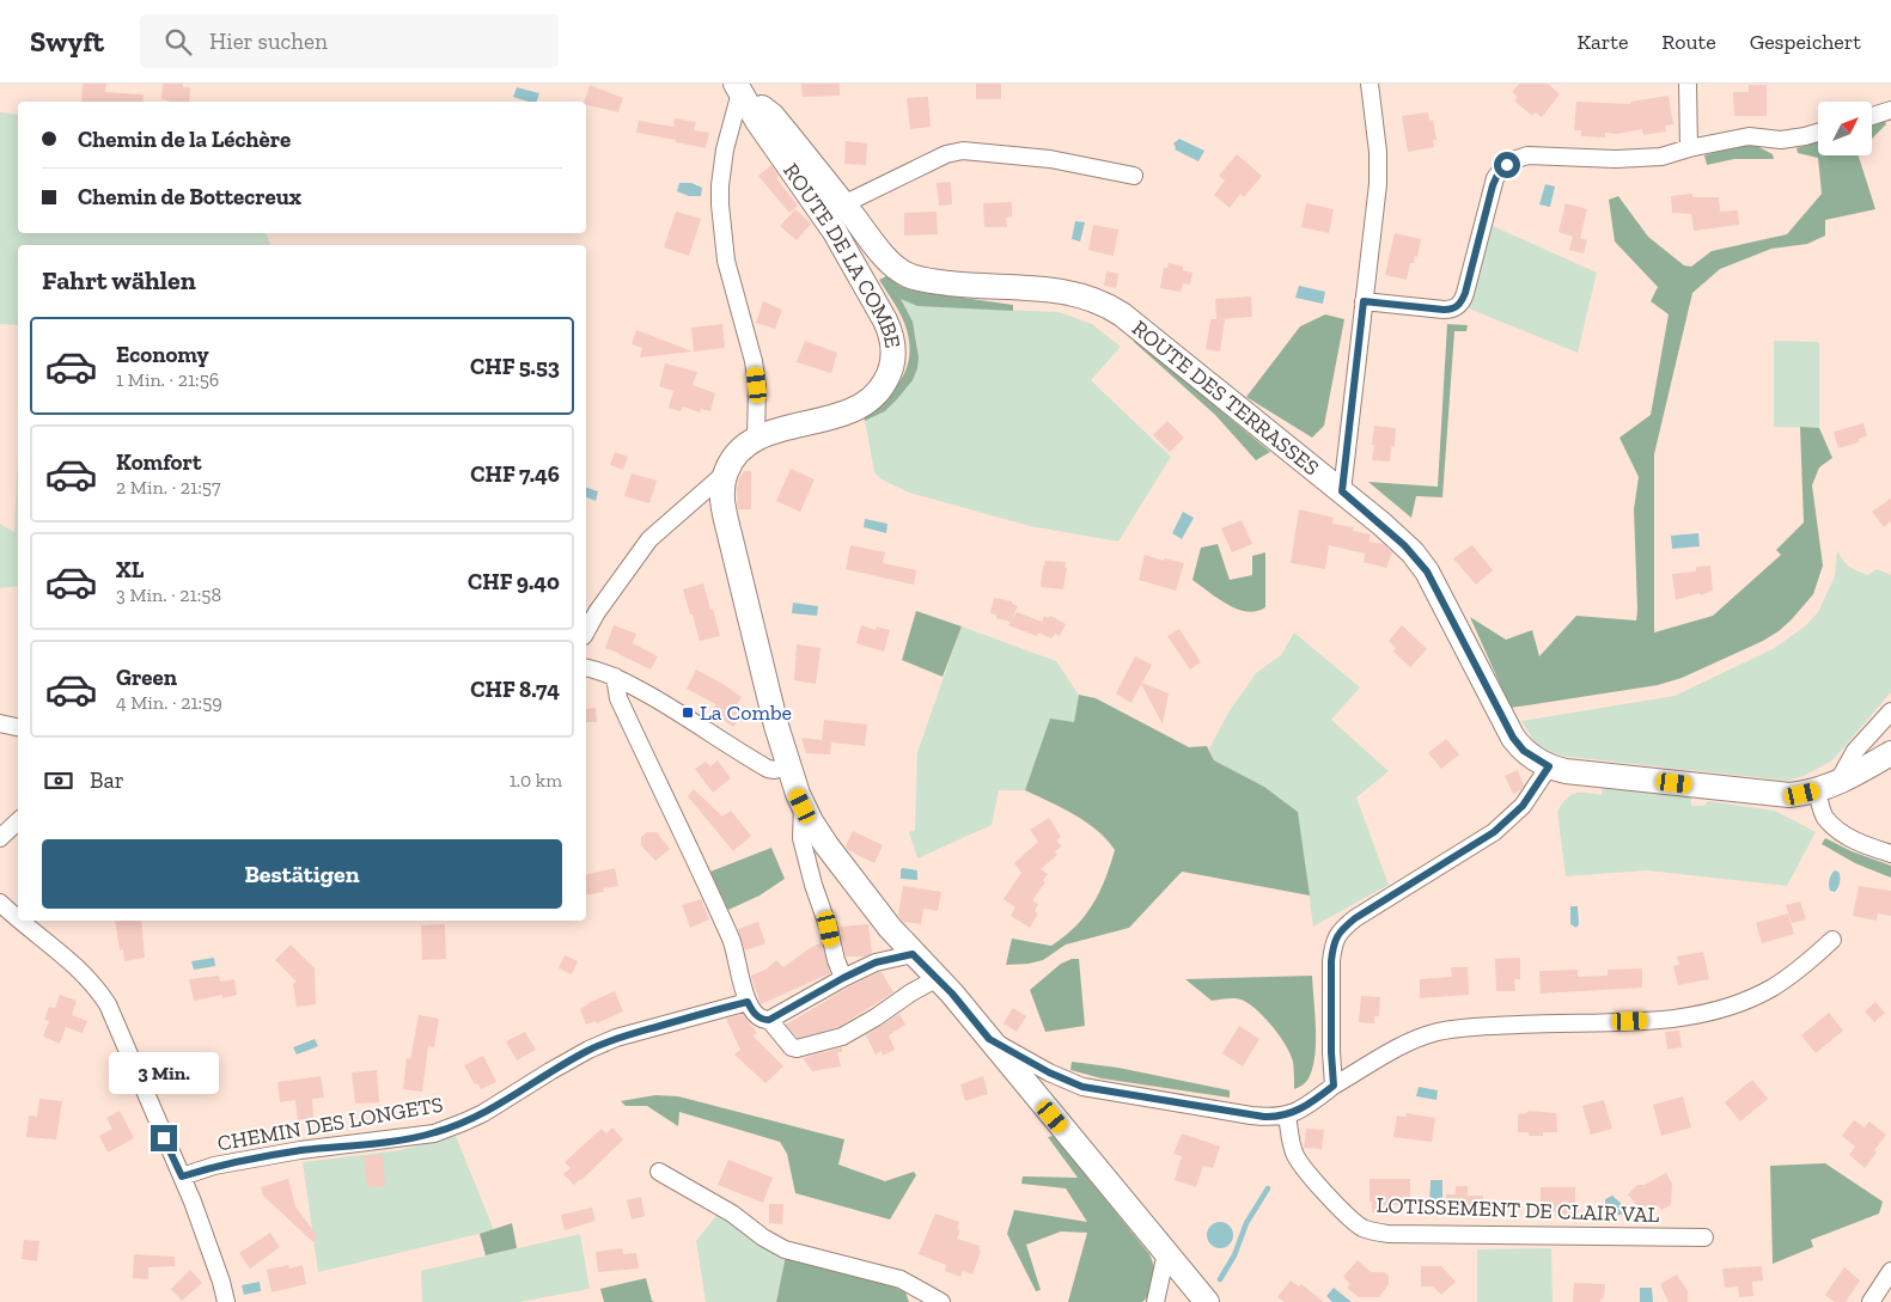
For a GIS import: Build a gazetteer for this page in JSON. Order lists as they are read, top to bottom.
{
  "streets": {
    "street": [
      "ROUTE DE LA COMBE",
      "ROUTE DES TERRASSES",
      "CHEMIN DES LONGETS",
      "LOTISSEMENT DE CLAIR VAL"
    ]
  },
  "crossings": [
    ["ROUTE DE LA COMBE", "ROUTE DES TERRASSES"]
  ],
  "places": {
    "transit": ["La Combe"]
  },
  "north": "top right",
  "page": {
    "header": "Swyft",
    "search": "Hier suchen",
    "nav": ["Karte", "Route", "Gespeichert"],
    "banner": ["Chemin de la Léchère", "Chemin de Bottecreux"],
    "heading": "Fahrt wählen",
    "list": [
      {
        "name": "Economy",
        "note": "1 Min. · 21:56",
        "value": "CHF 5.53"
      },
      {
        "name": "Komfort",
        "note": "2 Min. · 21:57",
        "value": "CHF 7.46"
      },
      {
        "name": "XL",
        "note": "3 Min. · 21:58",
        "value": "CHF 9.40"
      },
      {
        "name": "Green",
        "note": "4 Min. · 21:59",
        "value": "CHF 8.74"
      }
    ],
    "pay": ["Bar", "1.0 km"],
    "buttons": "Bestätigen",
    "bubble": "3 Min."
  }
}
